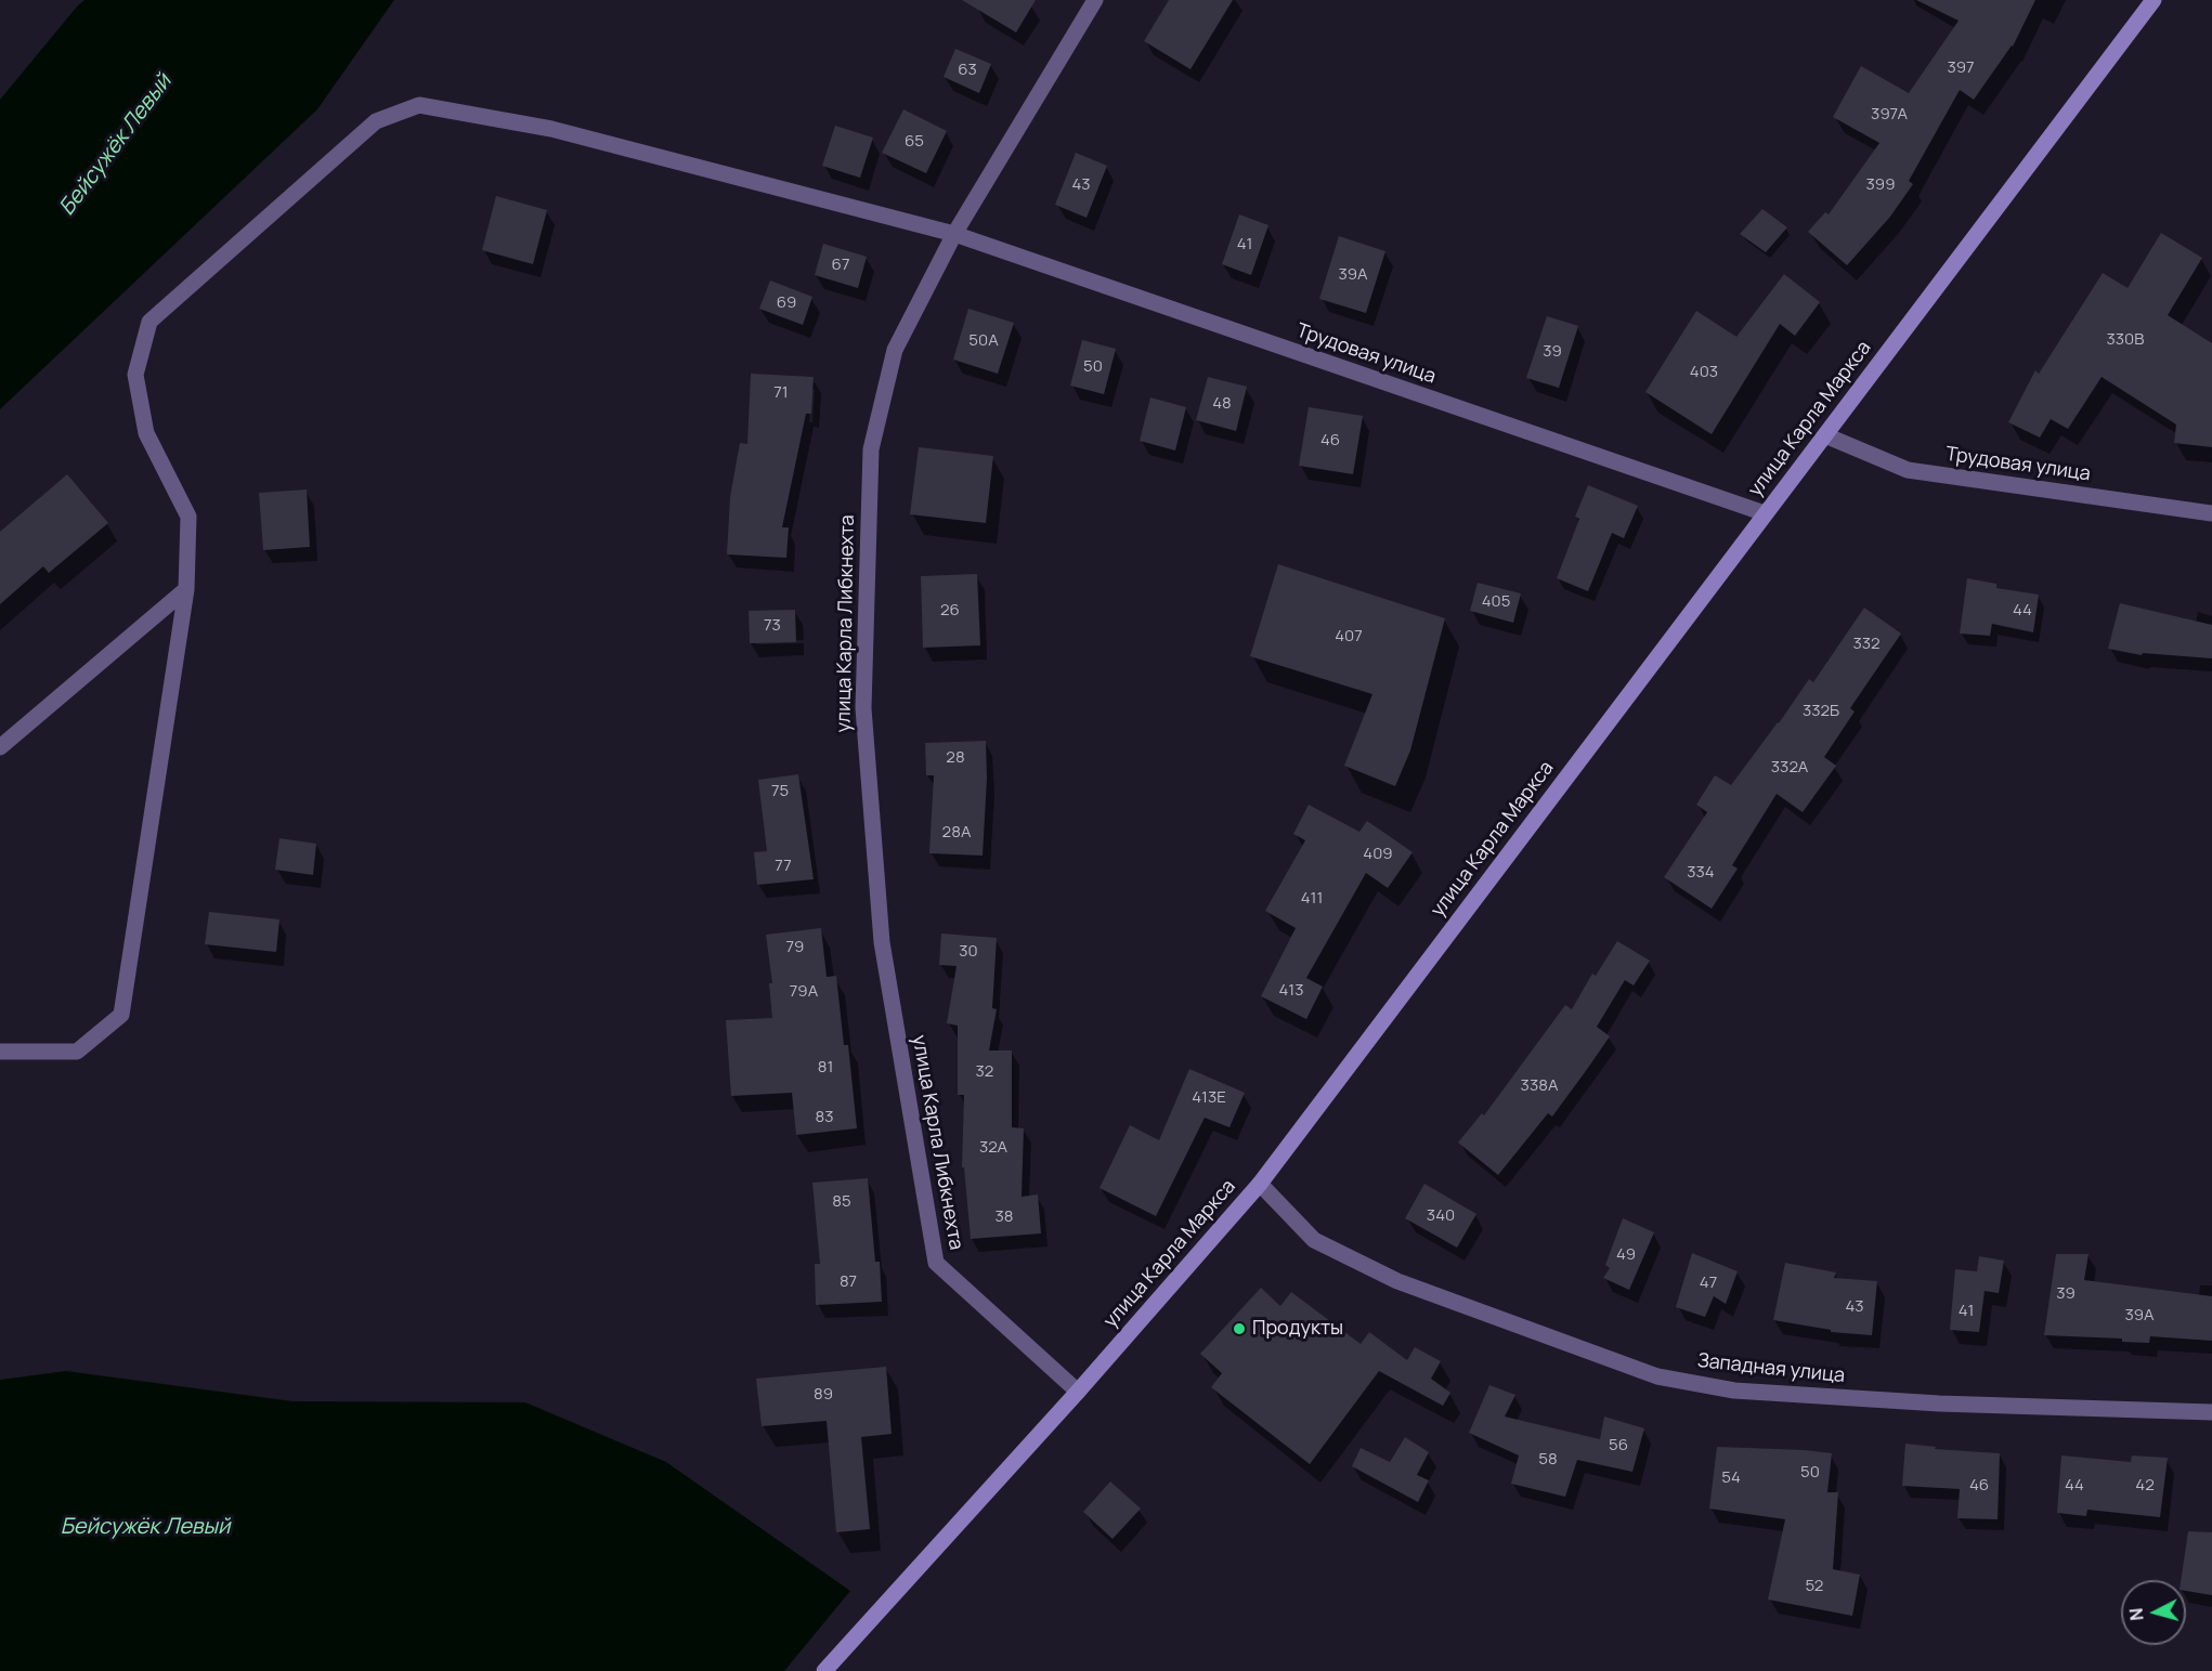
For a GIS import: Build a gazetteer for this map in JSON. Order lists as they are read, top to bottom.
{
  "streets": {
    "main road": ["улица Карла Маркса"],
    "street": ["Трудовая улица", "улица Карла Либкнехта", "Западная улица"]
  },
  "crossings": [
    ["Трудовая улица", "улица Карла Маркса"],
    ["Трудовая улица", "улица Карла Либкнехта"],
    ["улица Карла Маркса", "улица Карла Либкнехта"],
    ["улица Карла Маркса", "Западная улица"]
  ],
  "water": ["Бейсужёк Левый"],
  "places": ["Продукты"],
  "house_numbers": [
    "397",
    "63",
    "397А",
    "65",
    "43",
    "399",
    "41",
    "67",
    "39А",
    "69",
    "330В",
    "50А",
    "39",
    "50",
    "403",
    "71",
    "48",
    "46",
    "405",
    "26",
    "44",
    "73",
    "407",
    "332",
    "332Б",
    "28",
    "332А",
    "75",
    "28А",
    "409",
    "77",
    "334",
    "411",
    "79",
    "30",
    "413",
    "79А",
    "81",
    "32",
    "338А",
    "413Е",
    "83",
    "32А",
    "85",
    "340",
    "38",
    "49",
    "87",
    "47",
    "39",
    "43",
    "41",
    "39А",
    "89",
    "56",
    "58",
    "50",
    "54",
    "46",
    "44",
    "42",
    "52"
  ],
  "north": "left"
}
